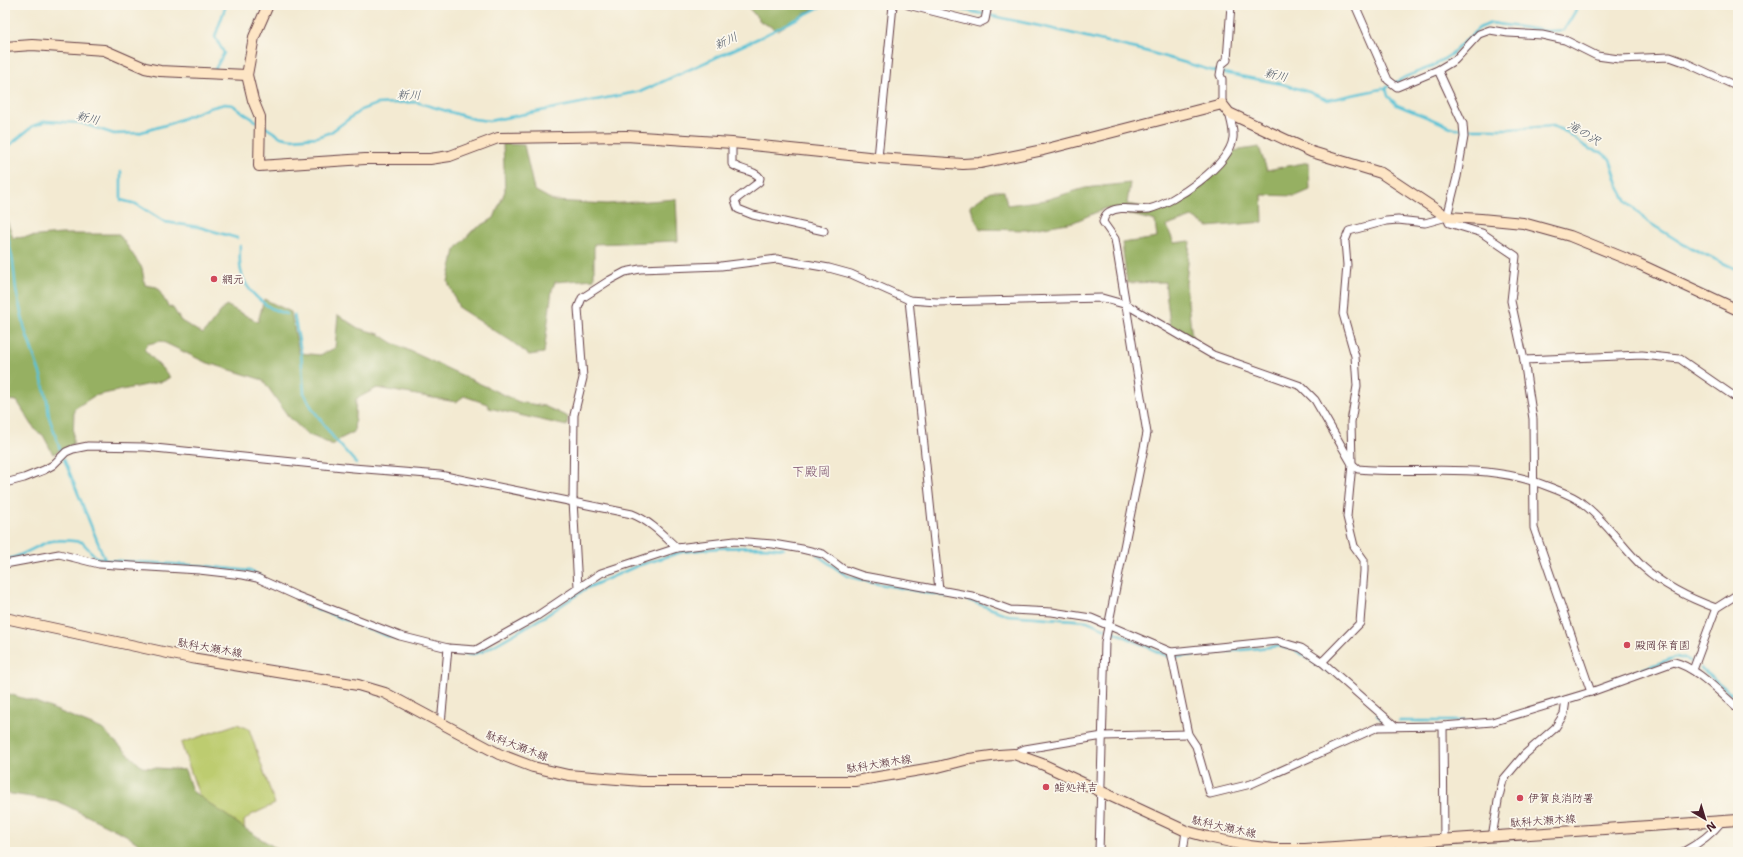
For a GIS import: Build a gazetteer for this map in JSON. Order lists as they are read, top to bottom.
{
  "streets": {
    "street": ["駄科大瀬木線"]
  },
  "districts": ["下殿岡"],
  "water": ["新川", "滝の沢"],
  "places": [
    "網元",
    "殿岡保育園",
    "鮨処祥吉",
    "伊賀良消防署"
  ],
  "north": "bottom right"
}
